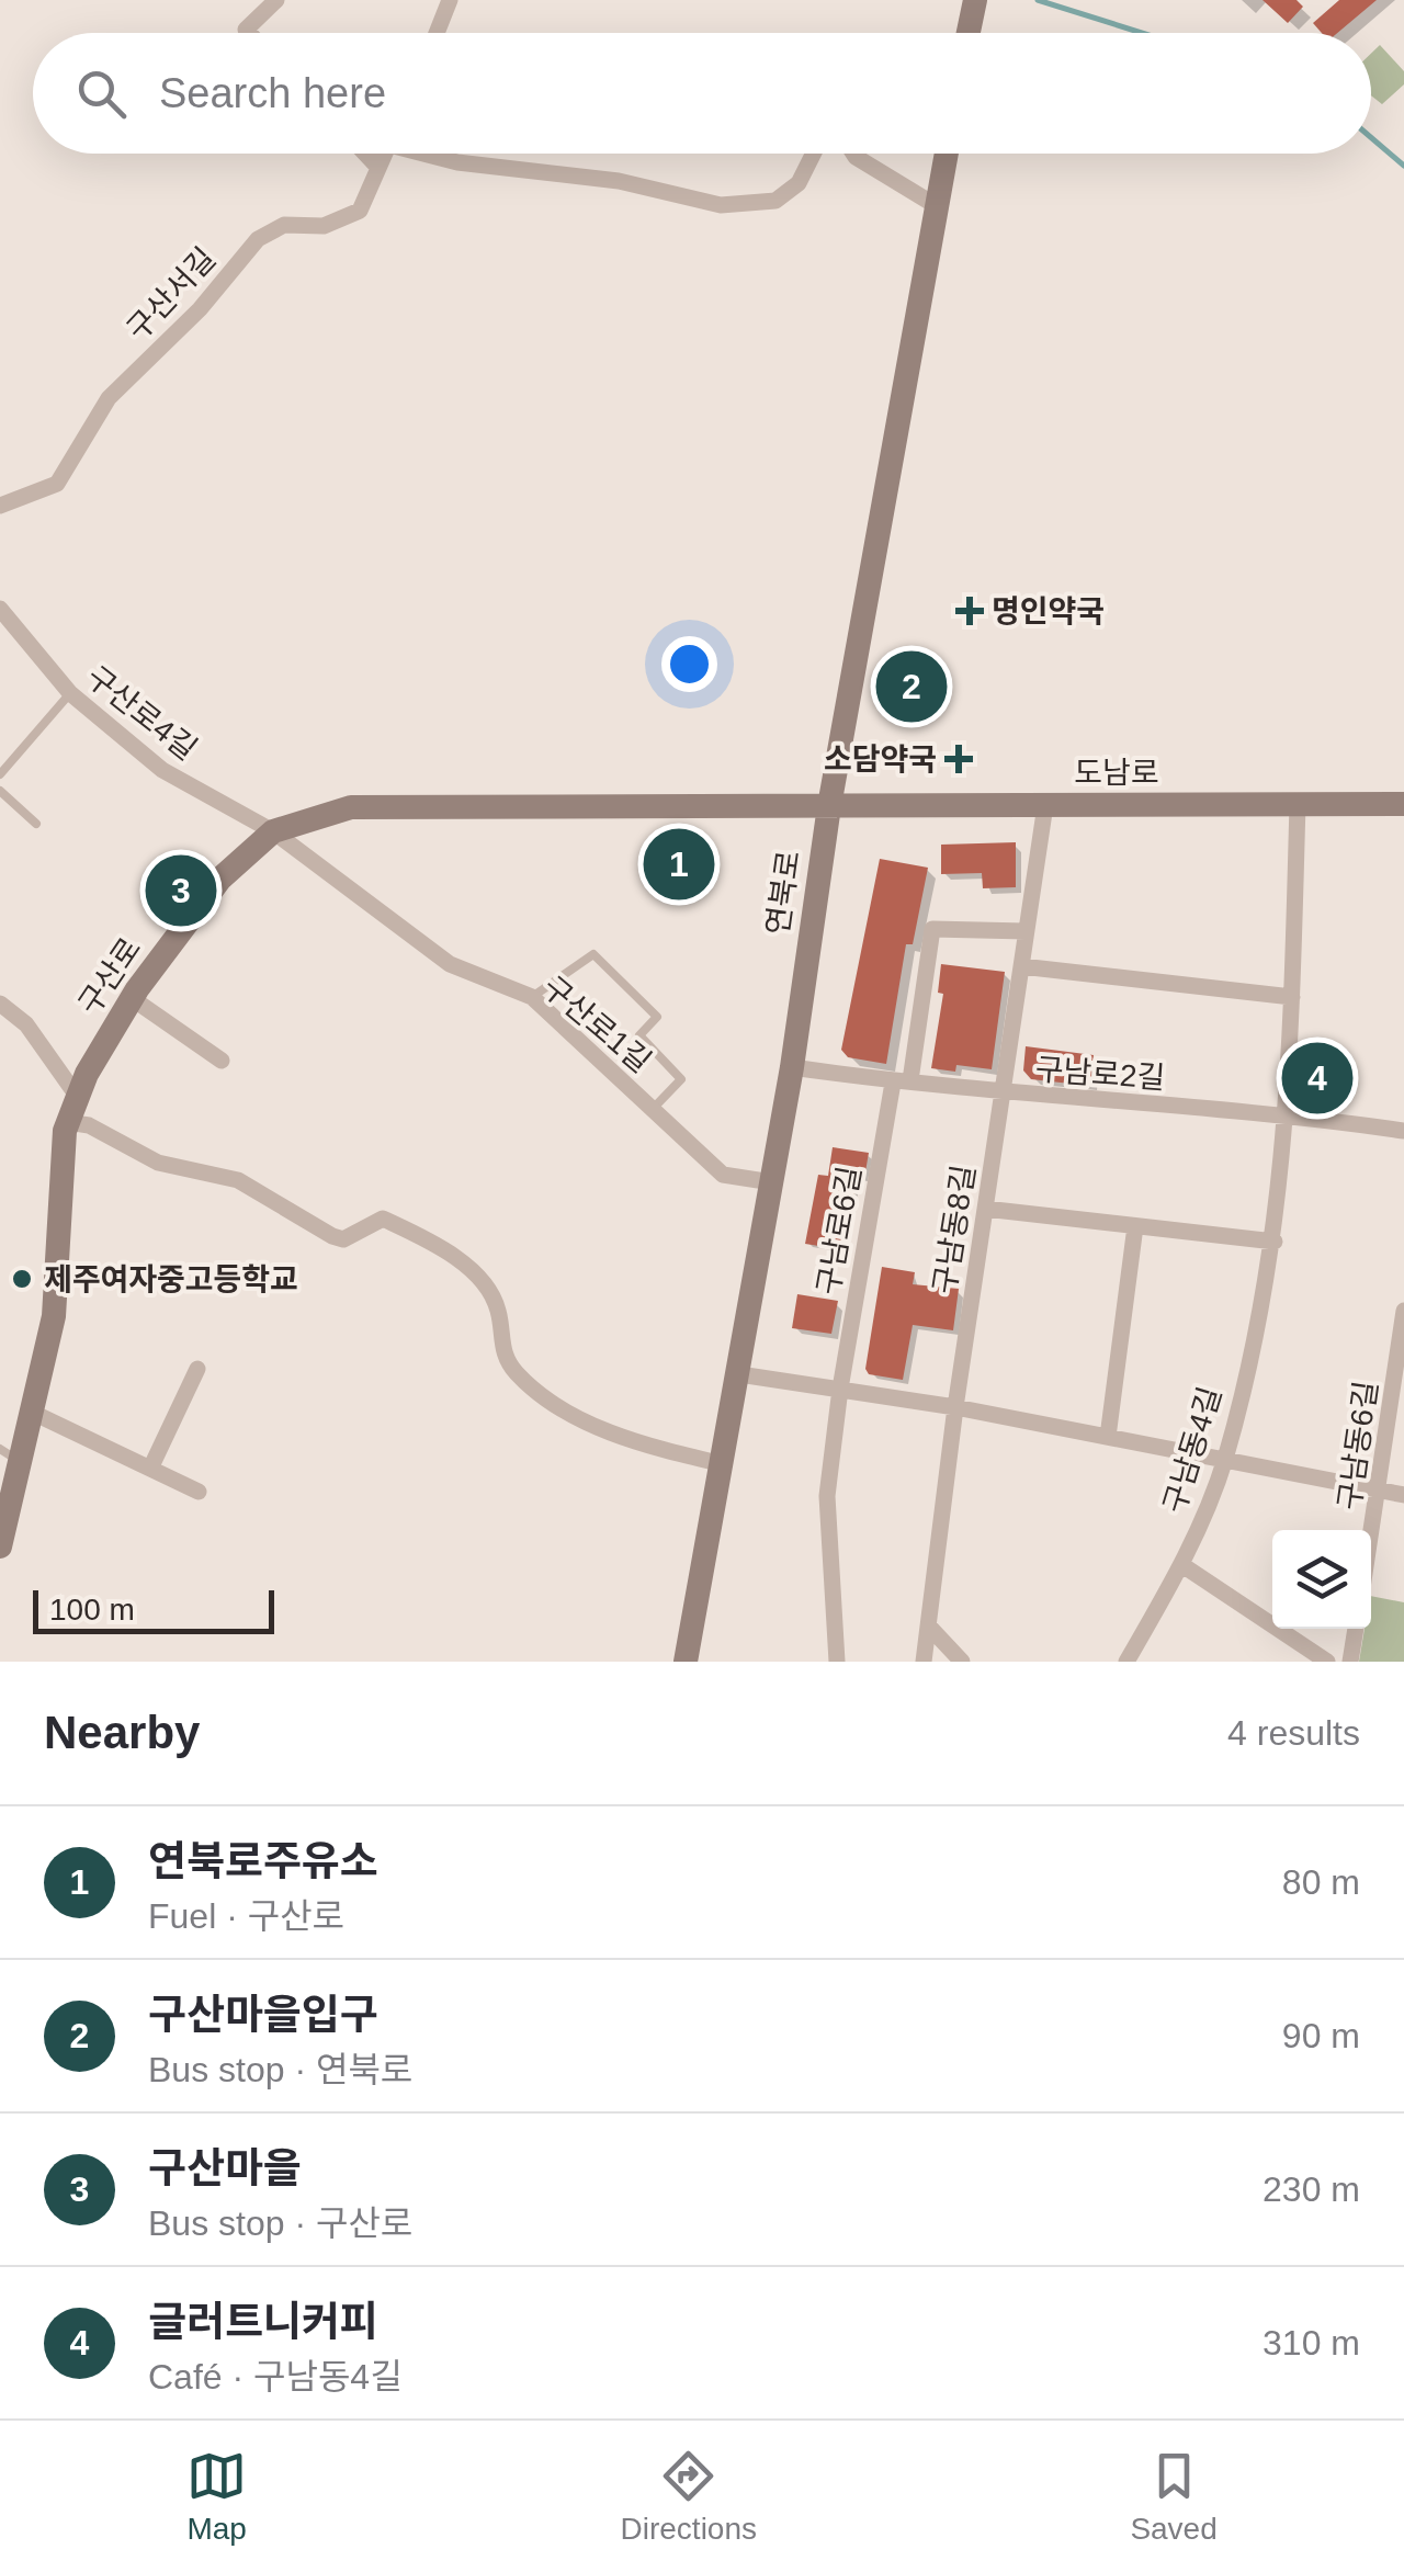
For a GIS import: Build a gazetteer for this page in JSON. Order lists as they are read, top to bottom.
{
  "streets": {
    "main road": ["도남로", "연북로", "구산로"],
    "street": [
      "구산서길",
      "구산로4길",
      "구산로1길",
      "구남로2길",
      "구남동8길",
      "구남로6길",
      "구남동6길",
      "구남동4길"
    ]
  },
  "crossings": [
    ["구산서길", "연북로"],
    ["구산로4길", "구산로"],
    ["구산로4길", "구산로1길"],
    ["도남로", "연북로"],
    ["도남로", "구산로"],
    ["도남로", "구남동8길"],
    ["도남로", "구남동4길"],
    ["연북로", "구산로"],
    ["연북로", "구산로1길"],
    ["연북로", "구남로2길"],
    ["구산로", "구산로1길"],
    ["구남로2길", "구남동8길"],
    ["구남로2길", "구남로6길"],
    ["구남로2길", "구남동4길"],
    ["구남동8길", "구남로6길"]
  ],
  "places": {
    "health": ["명인약국", "소담약국"],
    "other": ["제주여자중고등학교"]
  },
  "scale_bar": "100 m",
  "page": {
    "search": "Search here",
    "pins": [
      "2",
      "1",
      "3",
      "4"
    ],
    "scale": "100 m",
    "heading": ["Nearby", "4 results"],
    "list": [
      {
        "mark": "1",
        "name": "연북로주유소",
        "note": "Fuel · 구산로",
        "value": "80 m"
      },
      {
        "mark": "2",
        "name": "구산마을입구",
        "note": "Bus stop · 연북로",
        "value": "90 m"
      },
      {
        "mark": "3",
        "name": "구산마을",
        "note": "Bus stop · 구산로",
        "value": "230 m"
      },
      {
        "mark": "4",
        "name": "글러트니커피",
        "note": "Café · 구남동4길",
        "value": "310 m"
      }
    ],
    "nav": ["Map", "Directions", "Saved"]
  }
}
